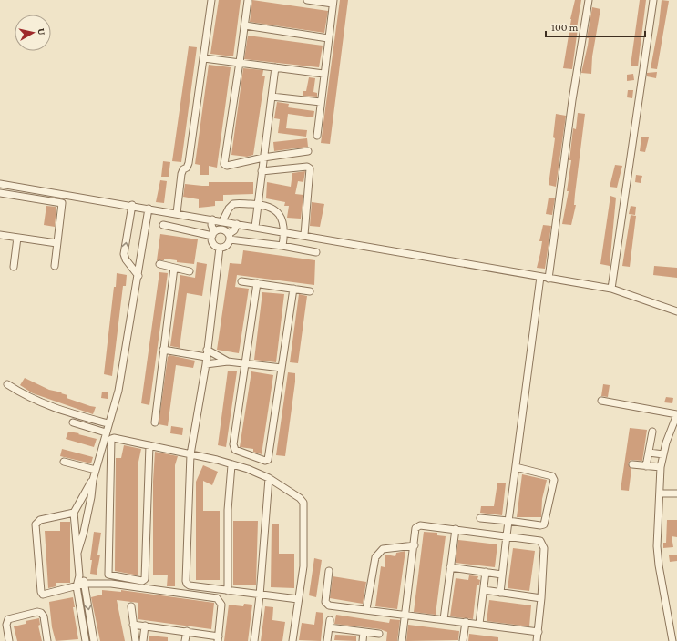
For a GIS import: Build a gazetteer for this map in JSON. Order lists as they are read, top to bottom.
{
  "scale_bar": "100 m",
  "north": "right"
}
